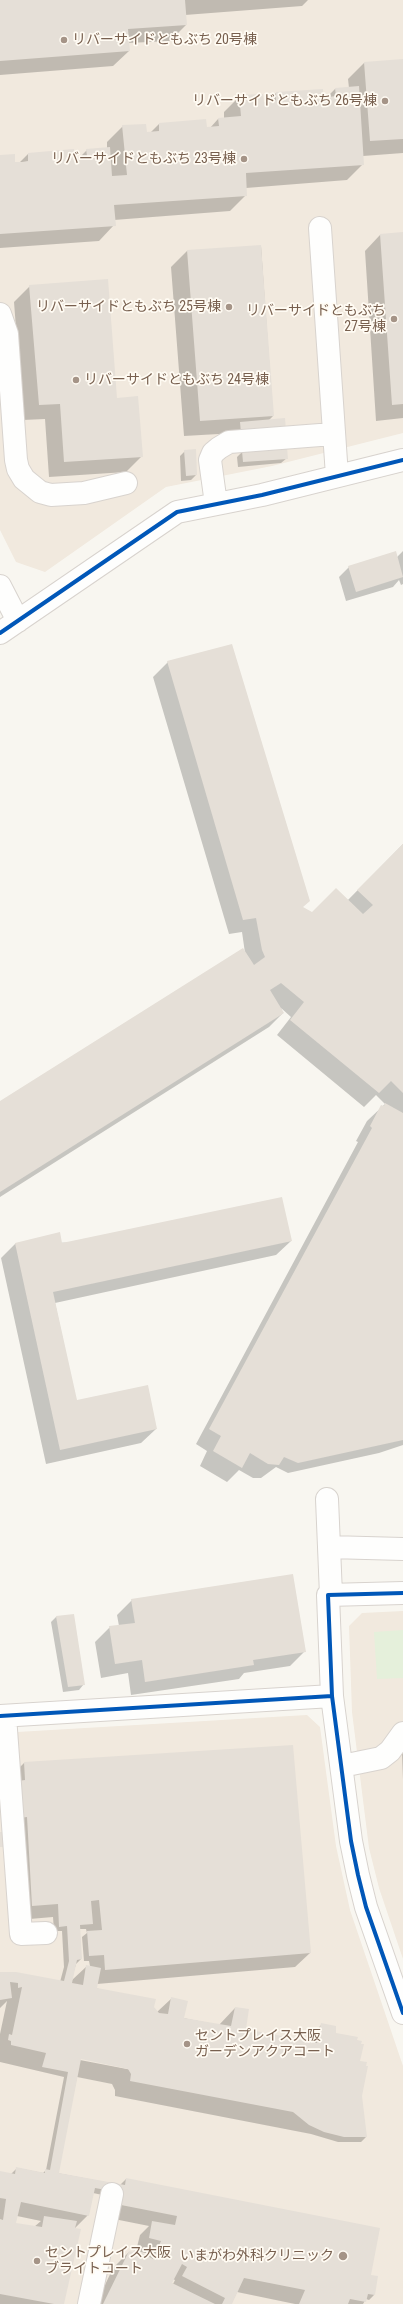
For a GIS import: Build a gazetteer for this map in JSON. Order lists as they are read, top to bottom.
{
  "places": [
    "リバーサイドともぶち 20号棟",
    "リバーサイドともぶち 26号棟",
    "リバーサイドともぶち 23号棟",
    "リバーサイドともぶち 25号棟",
    "リバーサイドともぶち 27号棟",
    "リバーサイドともぶち 24号棟",
    "セントプレイス大阪 ガーデンアクアコート",
    "いまがわ外科クリニック",
    "セントプレイス大阪 ブライトコート"
  ]
}
